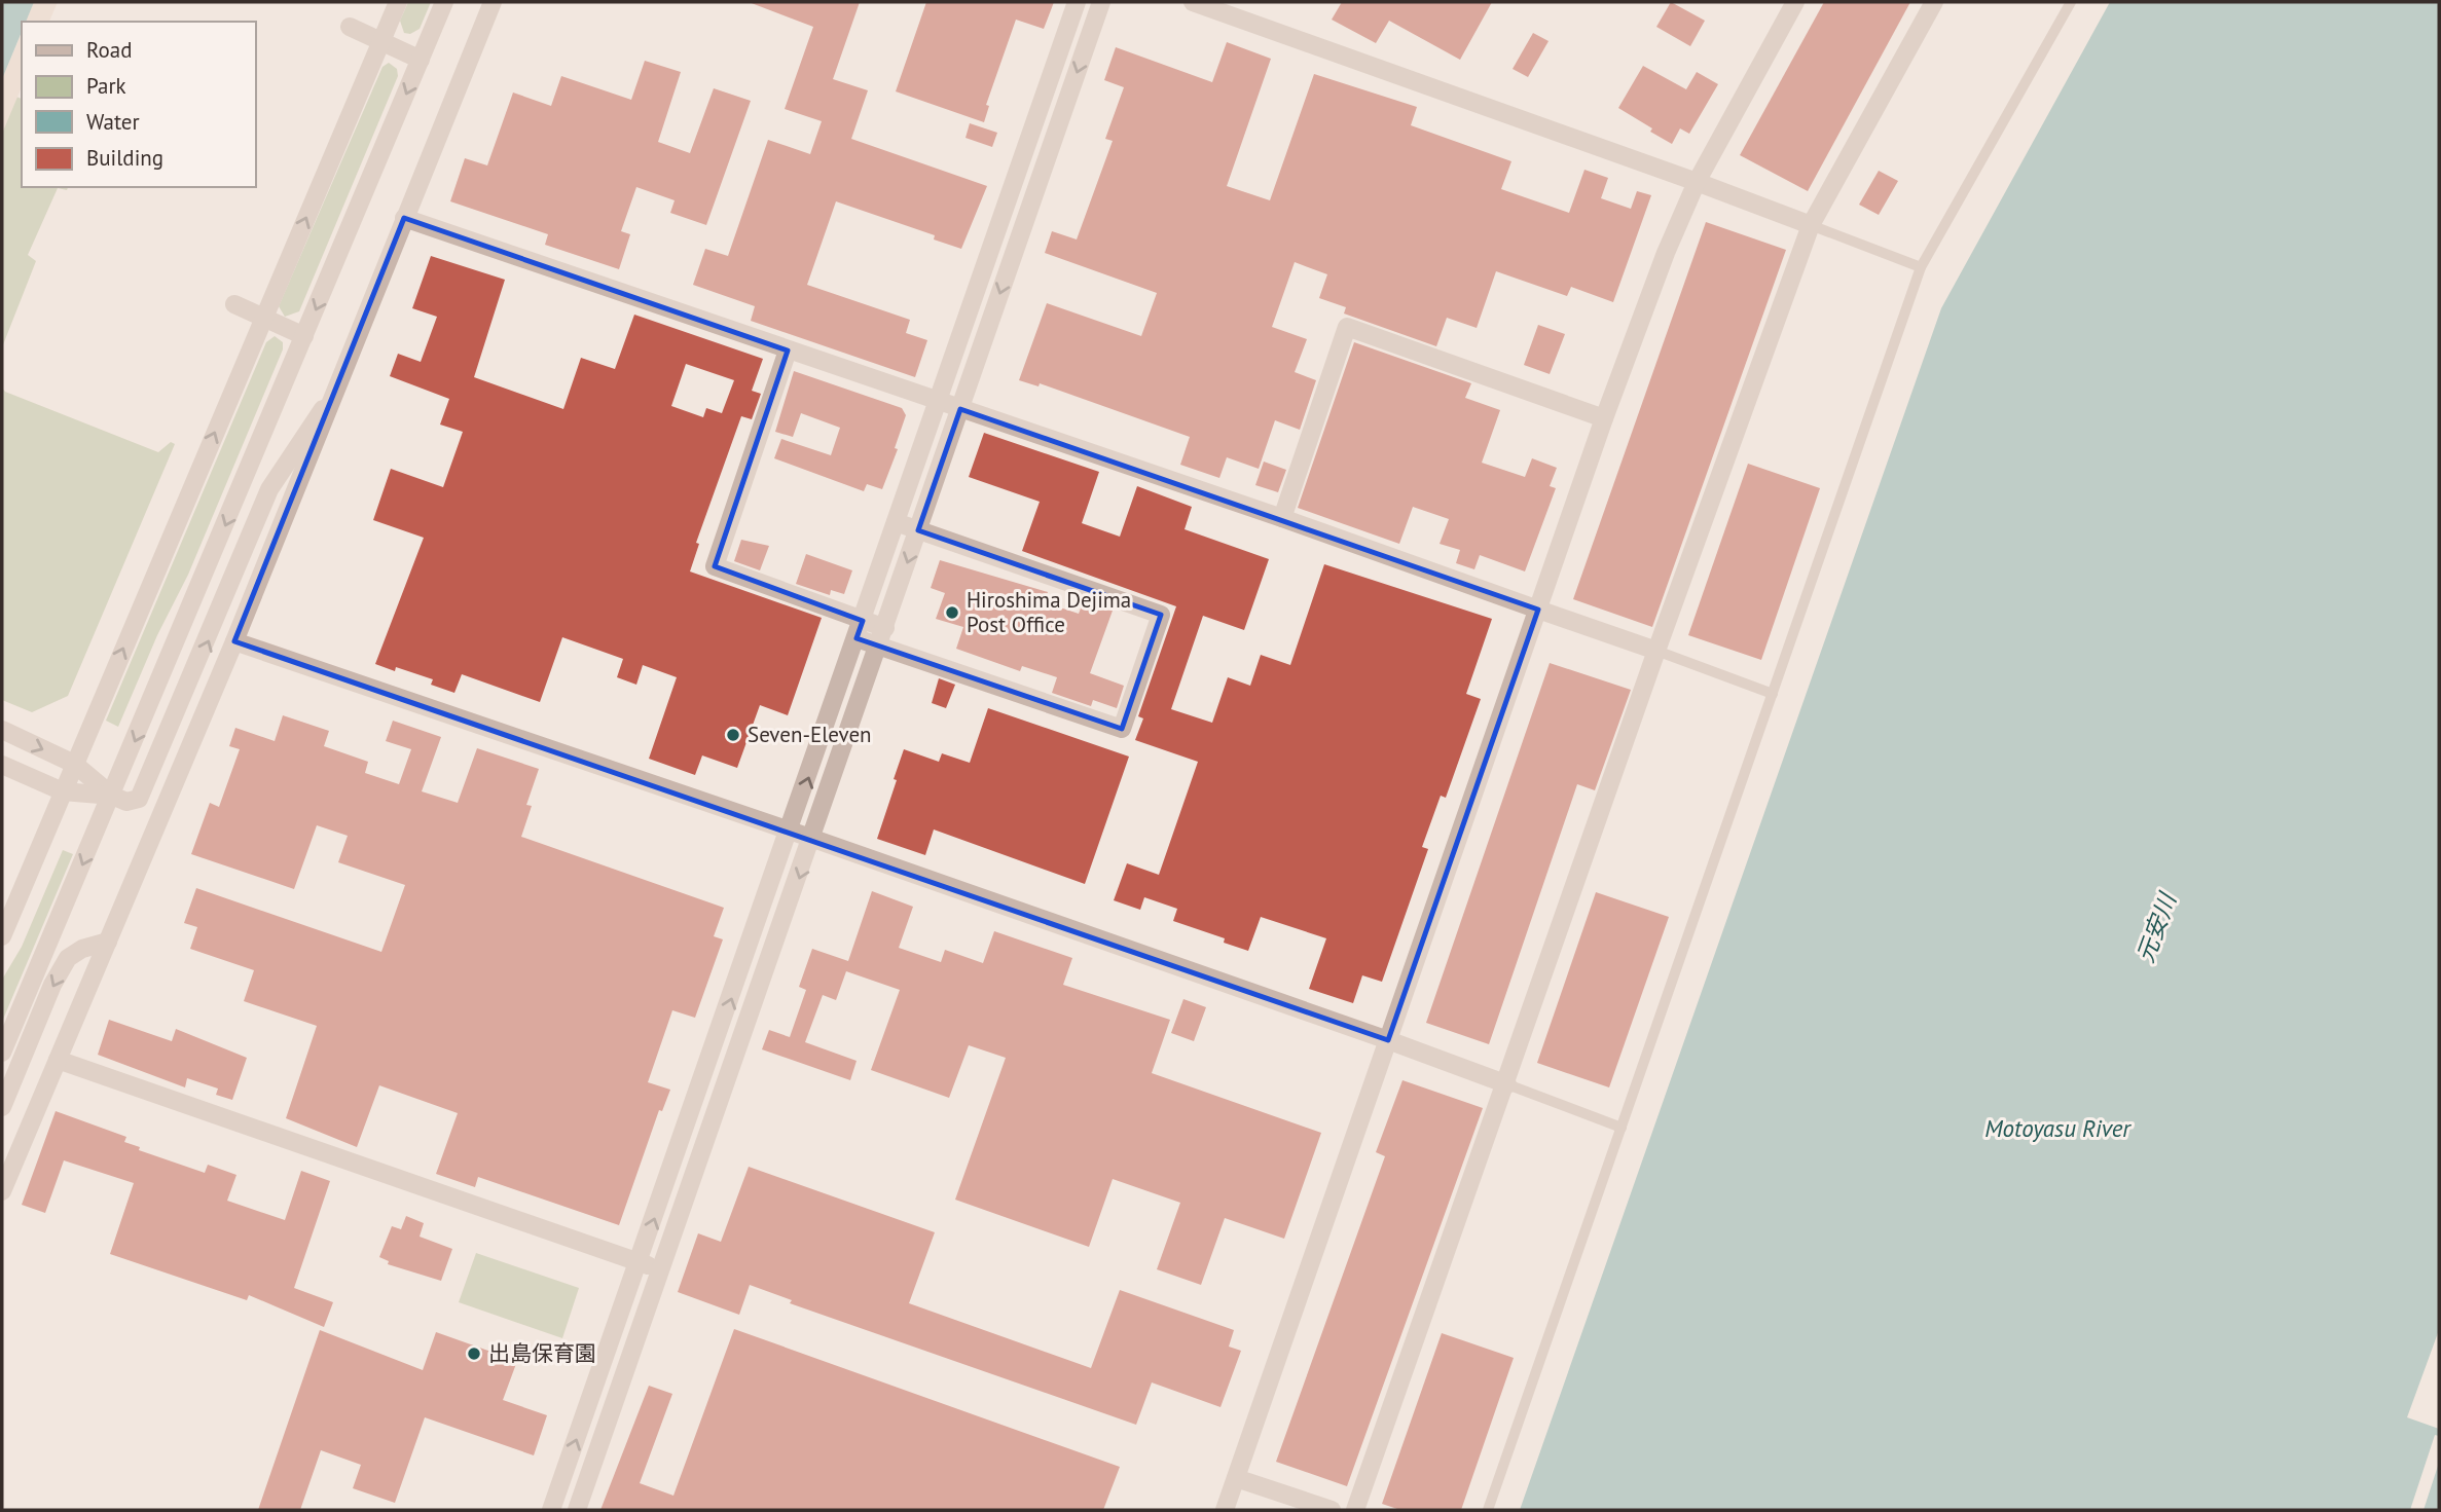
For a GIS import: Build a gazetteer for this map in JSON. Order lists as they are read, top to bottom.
{
  "water": ["元安川", "Motoyasu River"],
  "places": ["Hiroshima Dejima Post Office", "Seven-Eleven", "出島保育園"],
  "legend": [
    "Road",
    "Park",
    "Water",
    "Building"
  ]
}
